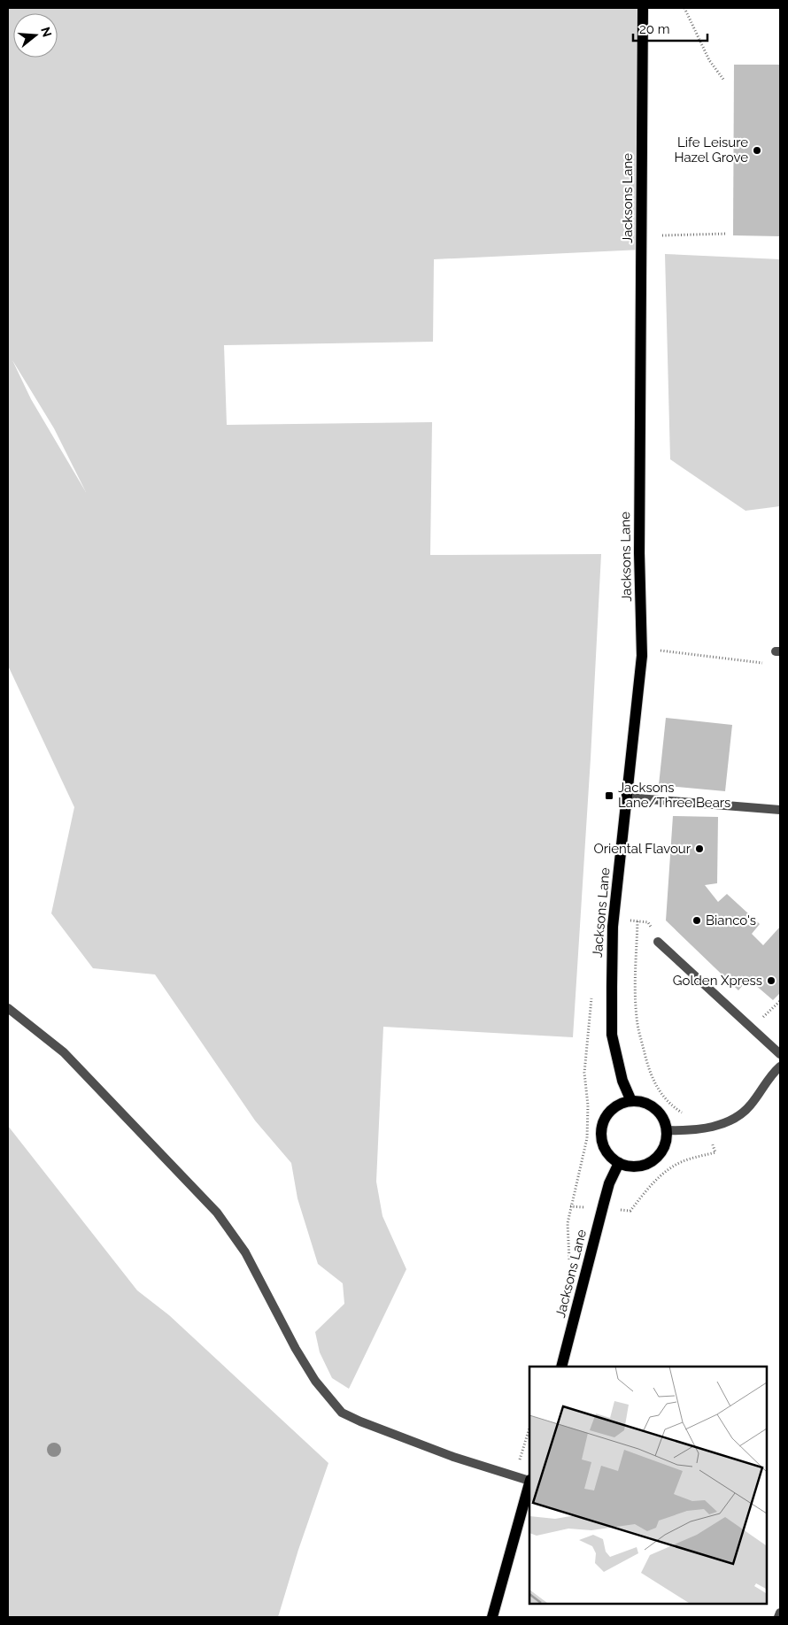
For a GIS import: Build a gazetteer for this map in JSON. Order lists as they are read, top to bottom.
{
  "streets": {
    "main road": ["Jacksons Lane"]
  },
  "places": {
    "other": [
      "Life Leisure Hazel Grove",
      "Oriental Flavour",
      "Bianco's",
      "Golden Xpress"
    ],
    "transit": ["Jacksons Lane/Three Bears"]
  },
  "scale_bar": "20 m",
  "north": "right"
}
